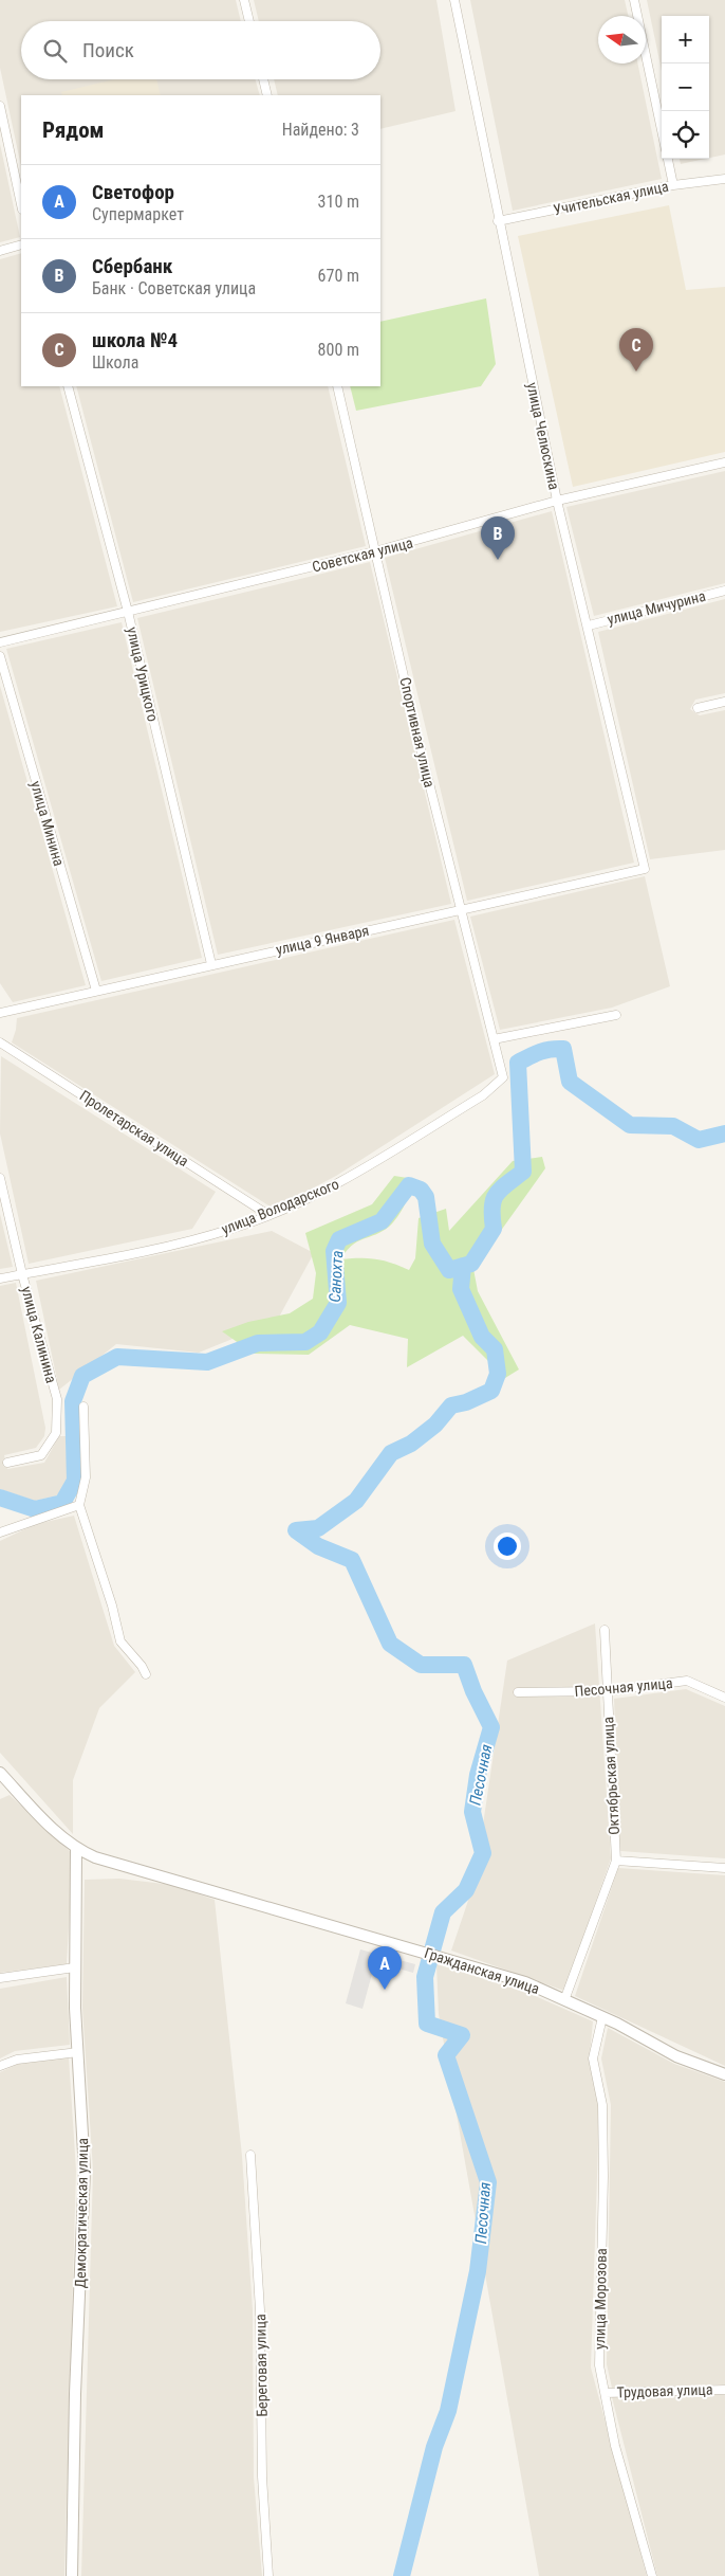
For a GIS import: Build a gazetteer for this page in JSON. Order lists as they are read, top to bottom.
{
  "streets": {
    "street": [
      "Учительская улица",
      "улица Челюскина",
      "Советская улица",
      "улица Мичурина",
      "улица Урицкого",
      "Спортивная улица",
      "улица Минина",
      "улица 9 Января",
      "Пролетарская улица",
      "улица Володарского",
      "улица Калинина",
      "Песочная улица",
      "Октябрьская улица",
      "Гражданская улица",
      "Демократическая улица",
      "улица Морозова",
      "Береговая улица",
      "Трудовая улица"
    ]
  },
  "crossings": [
    ["Учительская улица", "улица Челюскина"],
    ["улица Челюскина", "Советская улица"],
    ["улица Челюскина", "улица Мичурина"],
    ["улица Челюскина", "улица 9 Января"],
    ["Советская улица", "улица Урицкого"],
    ["Советская улица", "Спортивная улица"],
    ["улица Урицкого", "улица 9 Января"],
    ["Спортивная улица", "улица 9 Января"],
    ["Спортивная улица", "улица Володарского"],
    ["улица Минина", "улица 9 Января"],
    ["Пролетарская улица", "улица Володарского"],
    ["улица Володарского", "улица Калинина"],
    ["Песочная улица", "Октябрьская улица"],
    ["Октябрьская улица", "Гражданская улица"],
    ["Гражданская улица", "Демократическая улица"],
    ["Гражданская улица", "улица Морозова"],
    ["улица Морозова", "Трудовая улица"]
  ],
  "water": ["Санохта", "Песочная"],
  "north": "left",
  "page": {
    "map_buttons": ["+", "−"],
    "search": "Поиск",
    "heading": ["Рядом", "Найдено: 3"],
    "list": [
      {
        "mark": "A",
        "name": "Светофор",
        "note": "Супермаркет",
        "value": "310 m"
      },
      {
        "mark": "B",
        "name": "Сбербанк",
        "note": "Банк · Советская улица",
        "value": "670 m"
      },
      {
        "mark": "C",
        "name": "школа №4",
        "note": "Школа",
        "value": "800 m"
      }
    ],
    "pins": ["C", "B", "A"]
  }
}
